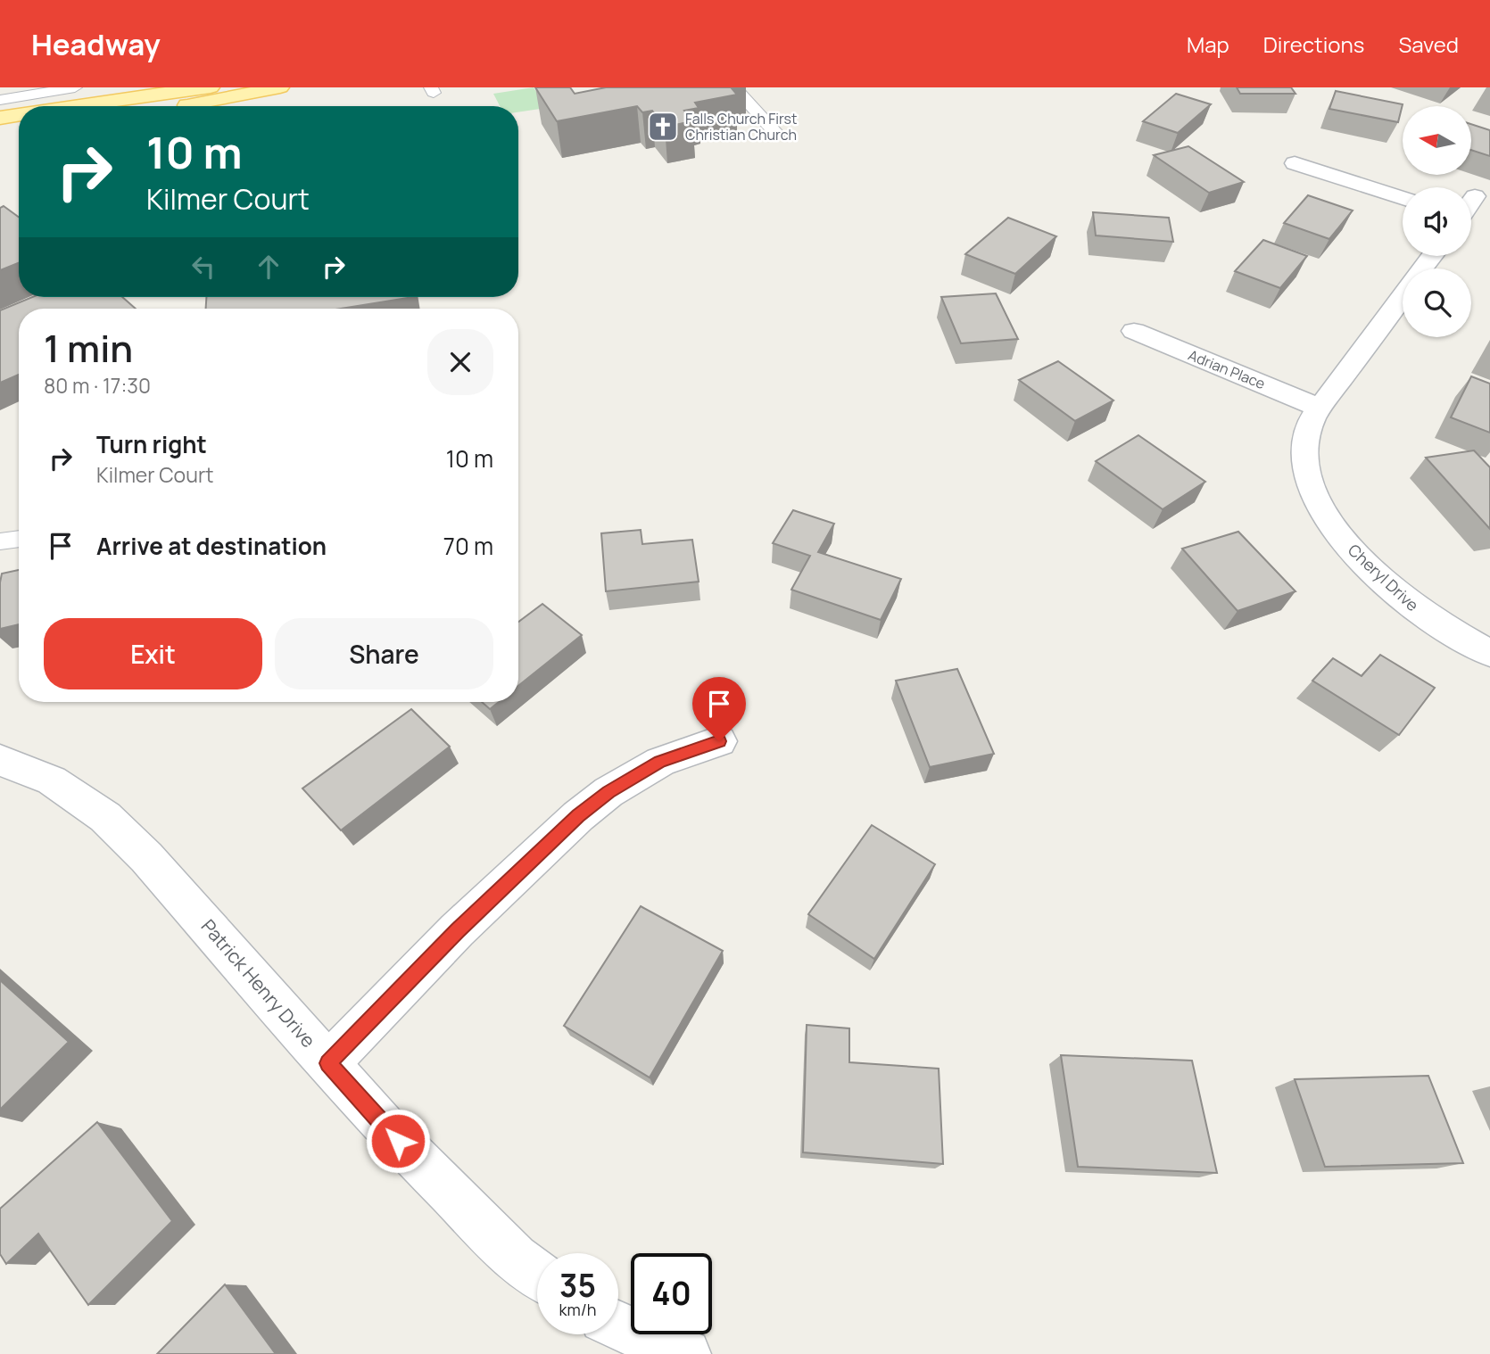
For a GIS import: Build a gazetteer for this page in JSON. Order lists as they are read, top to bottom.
{
  "streets": {
    "street": ["Adrian Place", "Cheryl Drive", "Patrick Henry Drive"]
  },
  "crossings": [
    ["Adrian Place", "Cheryl Drive"]
  ],
  "places": {
    "church": ["Falls Church First Christian Church"]
  },
  "north": "left",
  "page": {
    "header": "Headway",
    "nav": ["Map", "Directions", "Saved"],
    "turn": ["10 m", "Kilmer Court"],
    "heading": ["1 min", "80 m · 17:30"],
    "list": [
      {
        "name": "Turn right",
        "note": "Kilmer Court",
        "value": "10 m"
      },
      {
        "name": "Arrive at destination",
        "value": "70 m"
      }
    ],
    "buttons": ["Exit", "Share"],
    "speed": "35 km/h",
    "limit": "40"
  }
}
